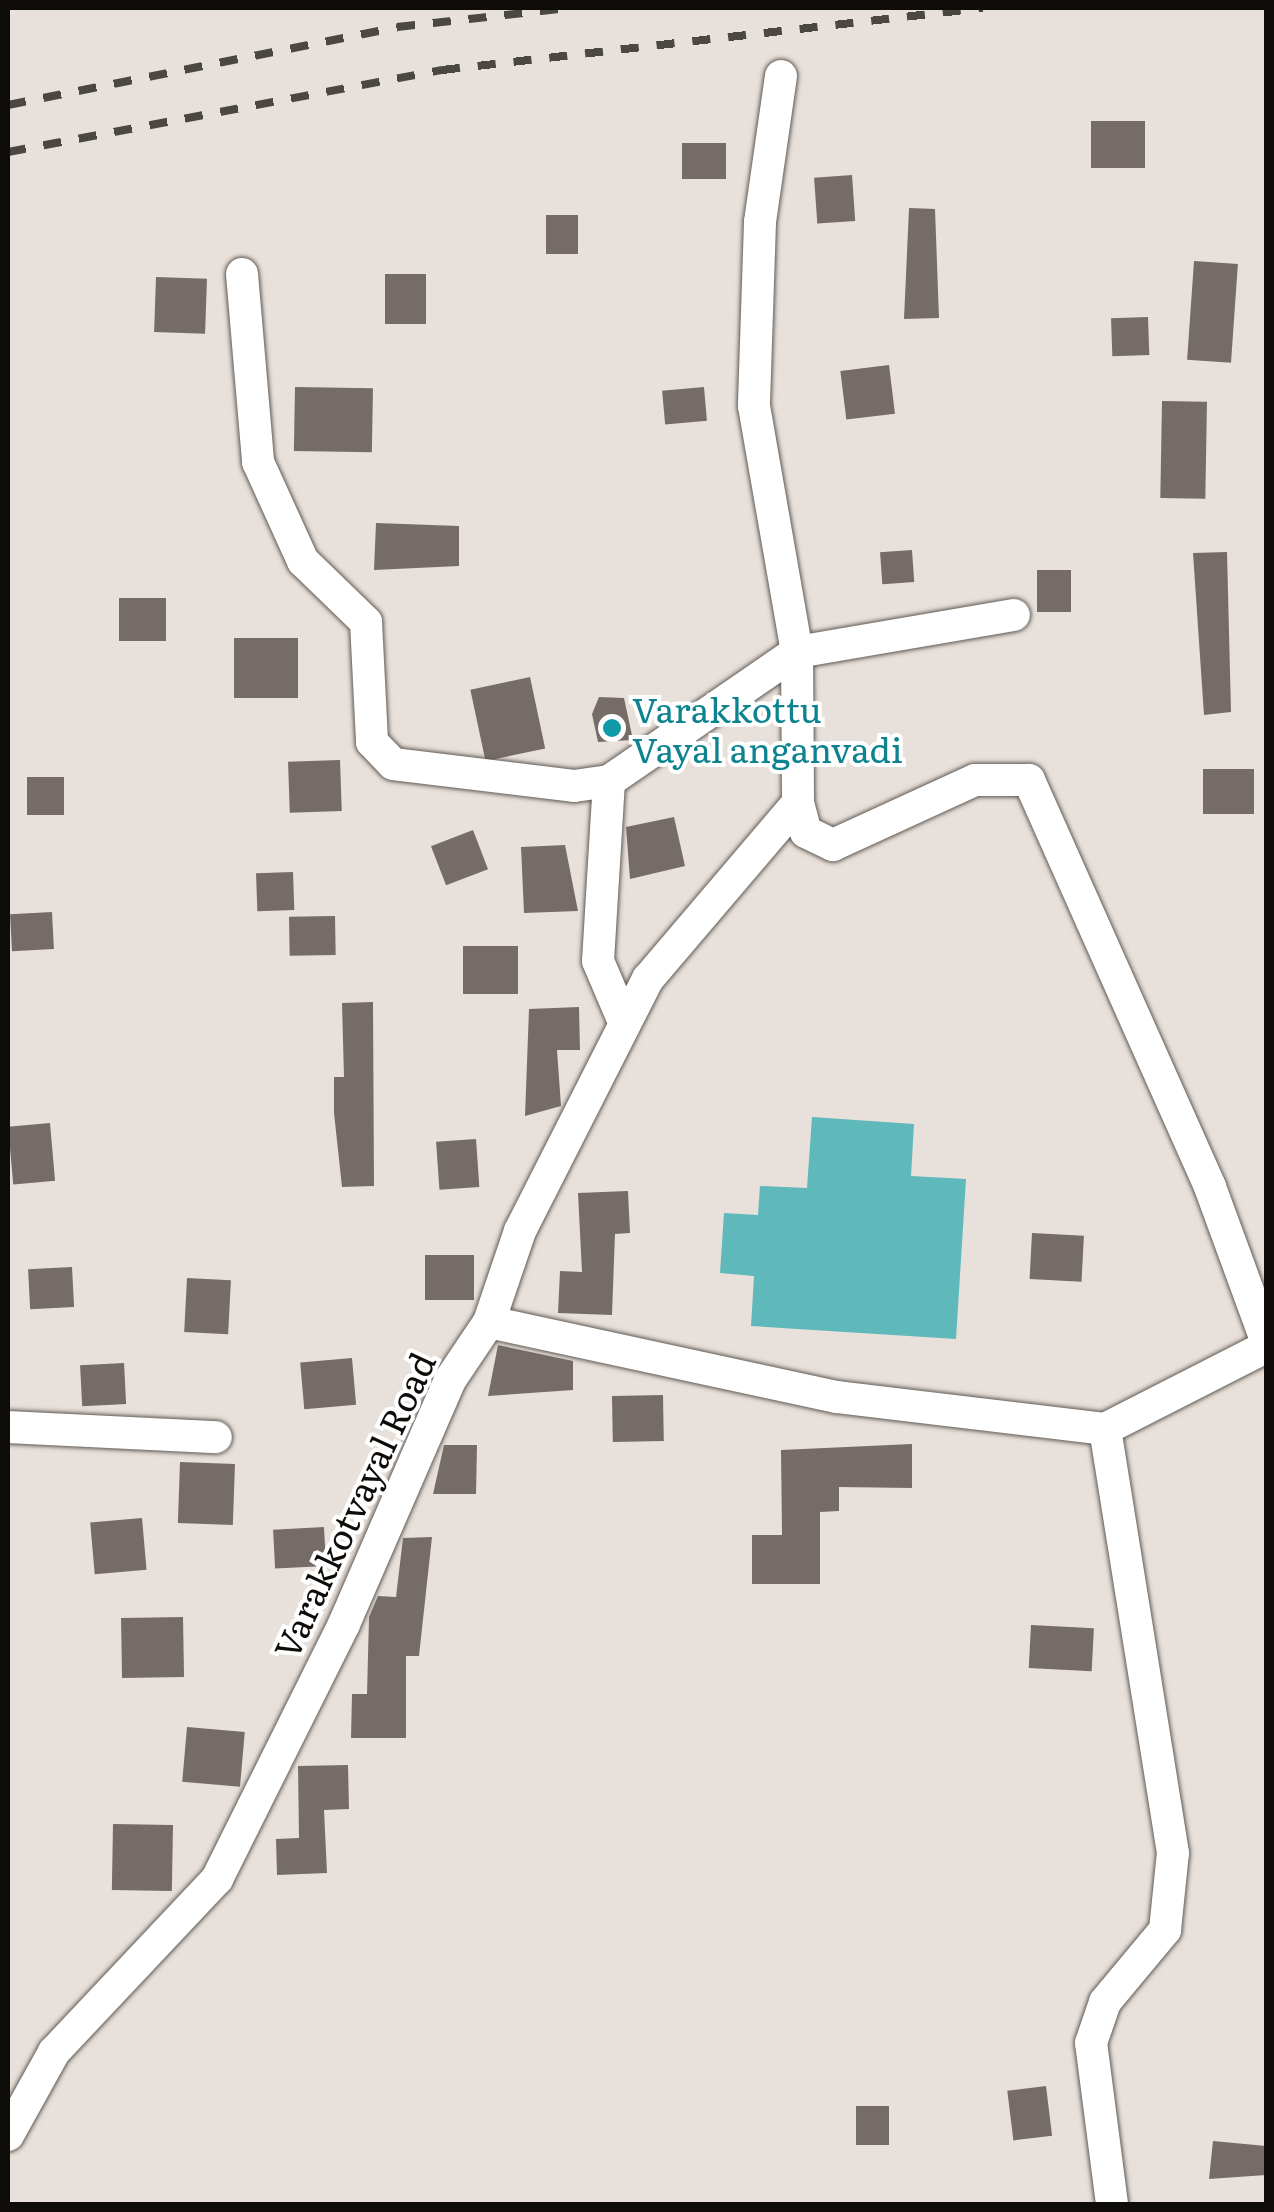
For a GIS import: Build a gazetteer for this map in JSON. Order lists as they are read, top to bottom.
{
  "streets": {
    "street": ["Varakkotvayal Road"]
  },
  "places": ["Varakkottu Vayal anganvadi"]
}
